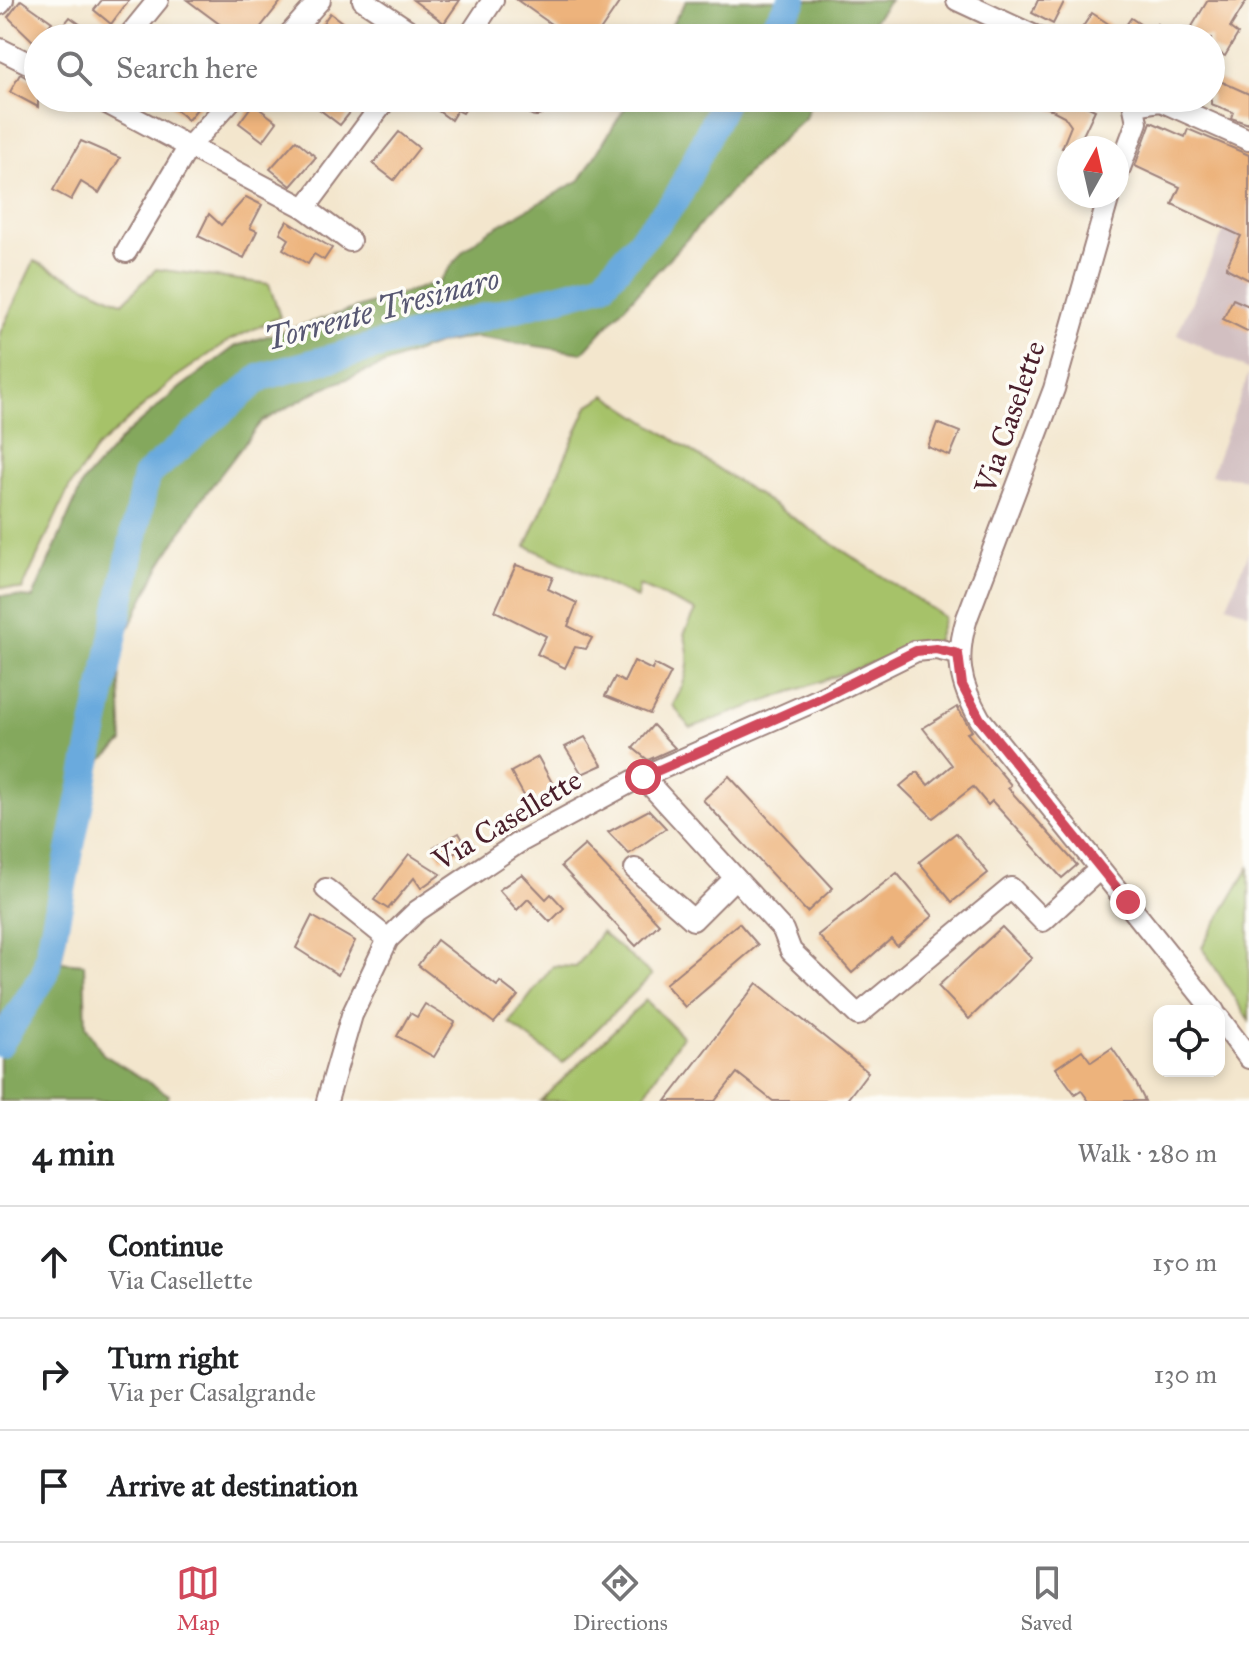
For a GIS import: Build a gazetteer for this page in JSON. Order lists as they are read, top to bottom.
{
  "streets": {
    "street": ["Via Caselette", "Via Casellette"]
  },
  "crossings": [
    ["Via Caselette", "Via Casellette"]
  ],
  "water": ["Torrente Tresinaro"],
  "north": "top",
  "page": {
    "search": "Search here",
    "heading": ["4 min", "Walk · 280 m"],
    "list": [
      ["Continue", "Via Casellette", "150 m"],
      ["Turn right", "Via per Casalgrande", "130 m"],
      "Arrive at destination"
    ],
    "nav": ["Map", "Directions", "Saved"]
  }
}
